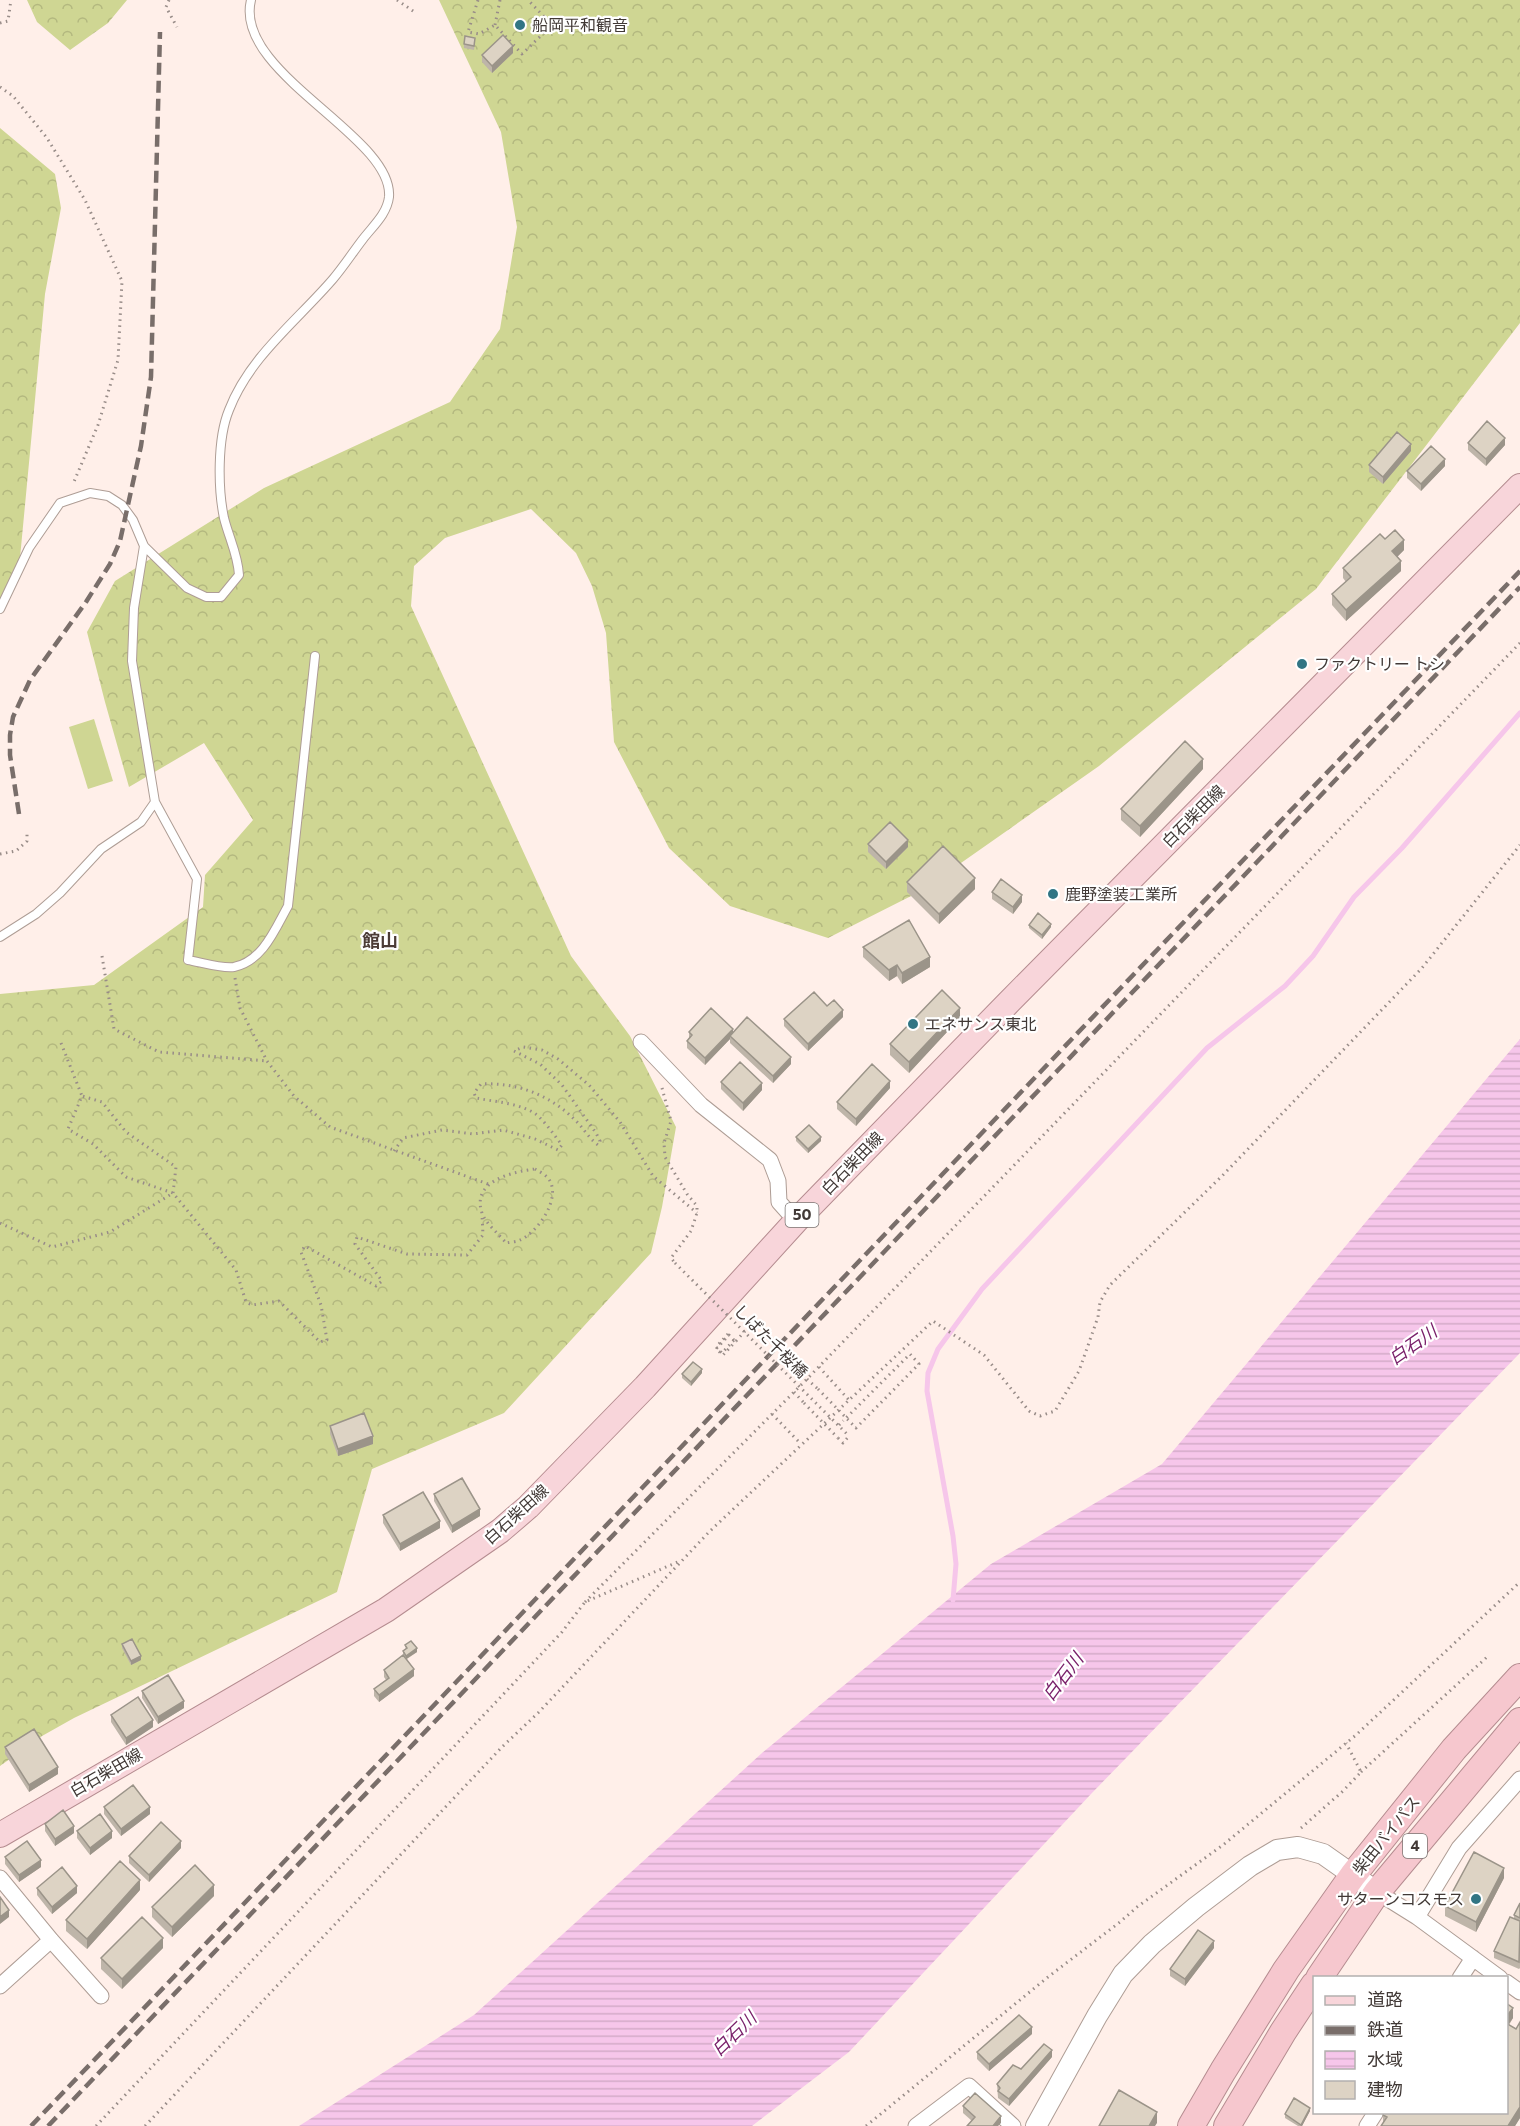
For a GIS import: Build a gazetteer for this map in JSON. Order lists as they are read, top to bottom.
{
  "streets": {
    "highway": ["柴田バイパス", "4"],
    "main road": ["白石柴田線", "50"],
    "path": ["しばた千桜橋"]
  },
  "districts": ["館山"],
  "water": ["白石川"],
  "places": [
    "船岡平和観音",
    "ファクトリー トシ",
    "鹿野塗装工業所",
    "エネサンス東北",
    "サターンコスモス"
  ],
  "legend": [
    "道路",
    "鉄道",
    "水域",
    "建物"
  ]
}
